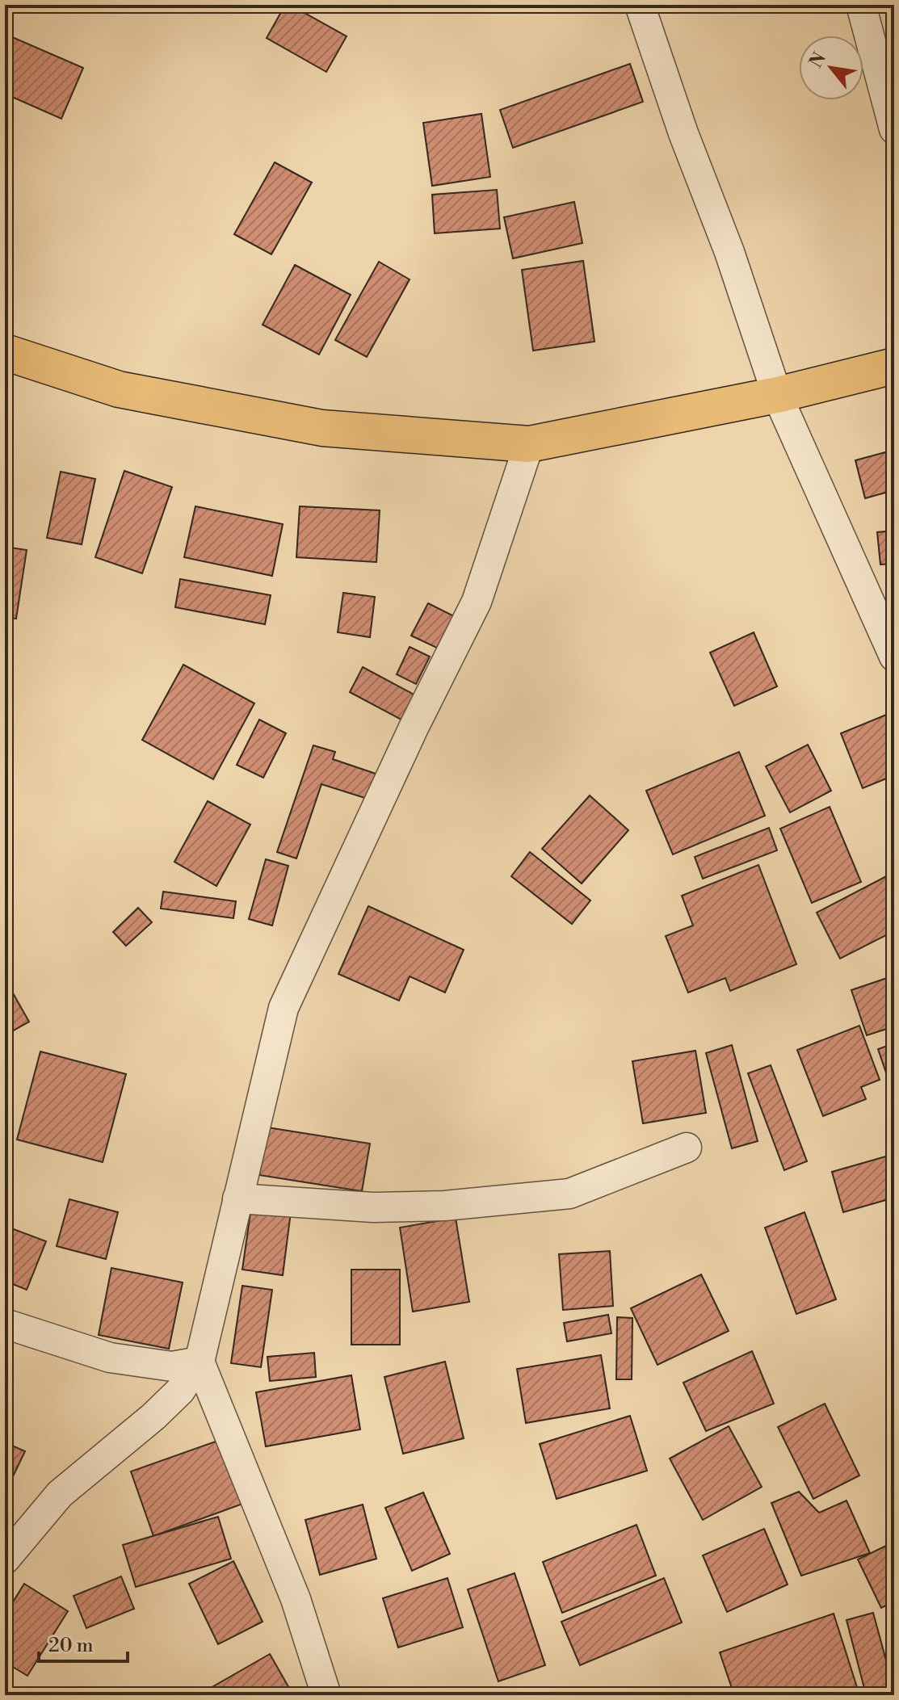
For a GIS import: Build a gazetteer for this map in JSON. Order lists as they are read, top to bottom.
{
  "scale_bar": "20 m",
  "north": "top left"
}
